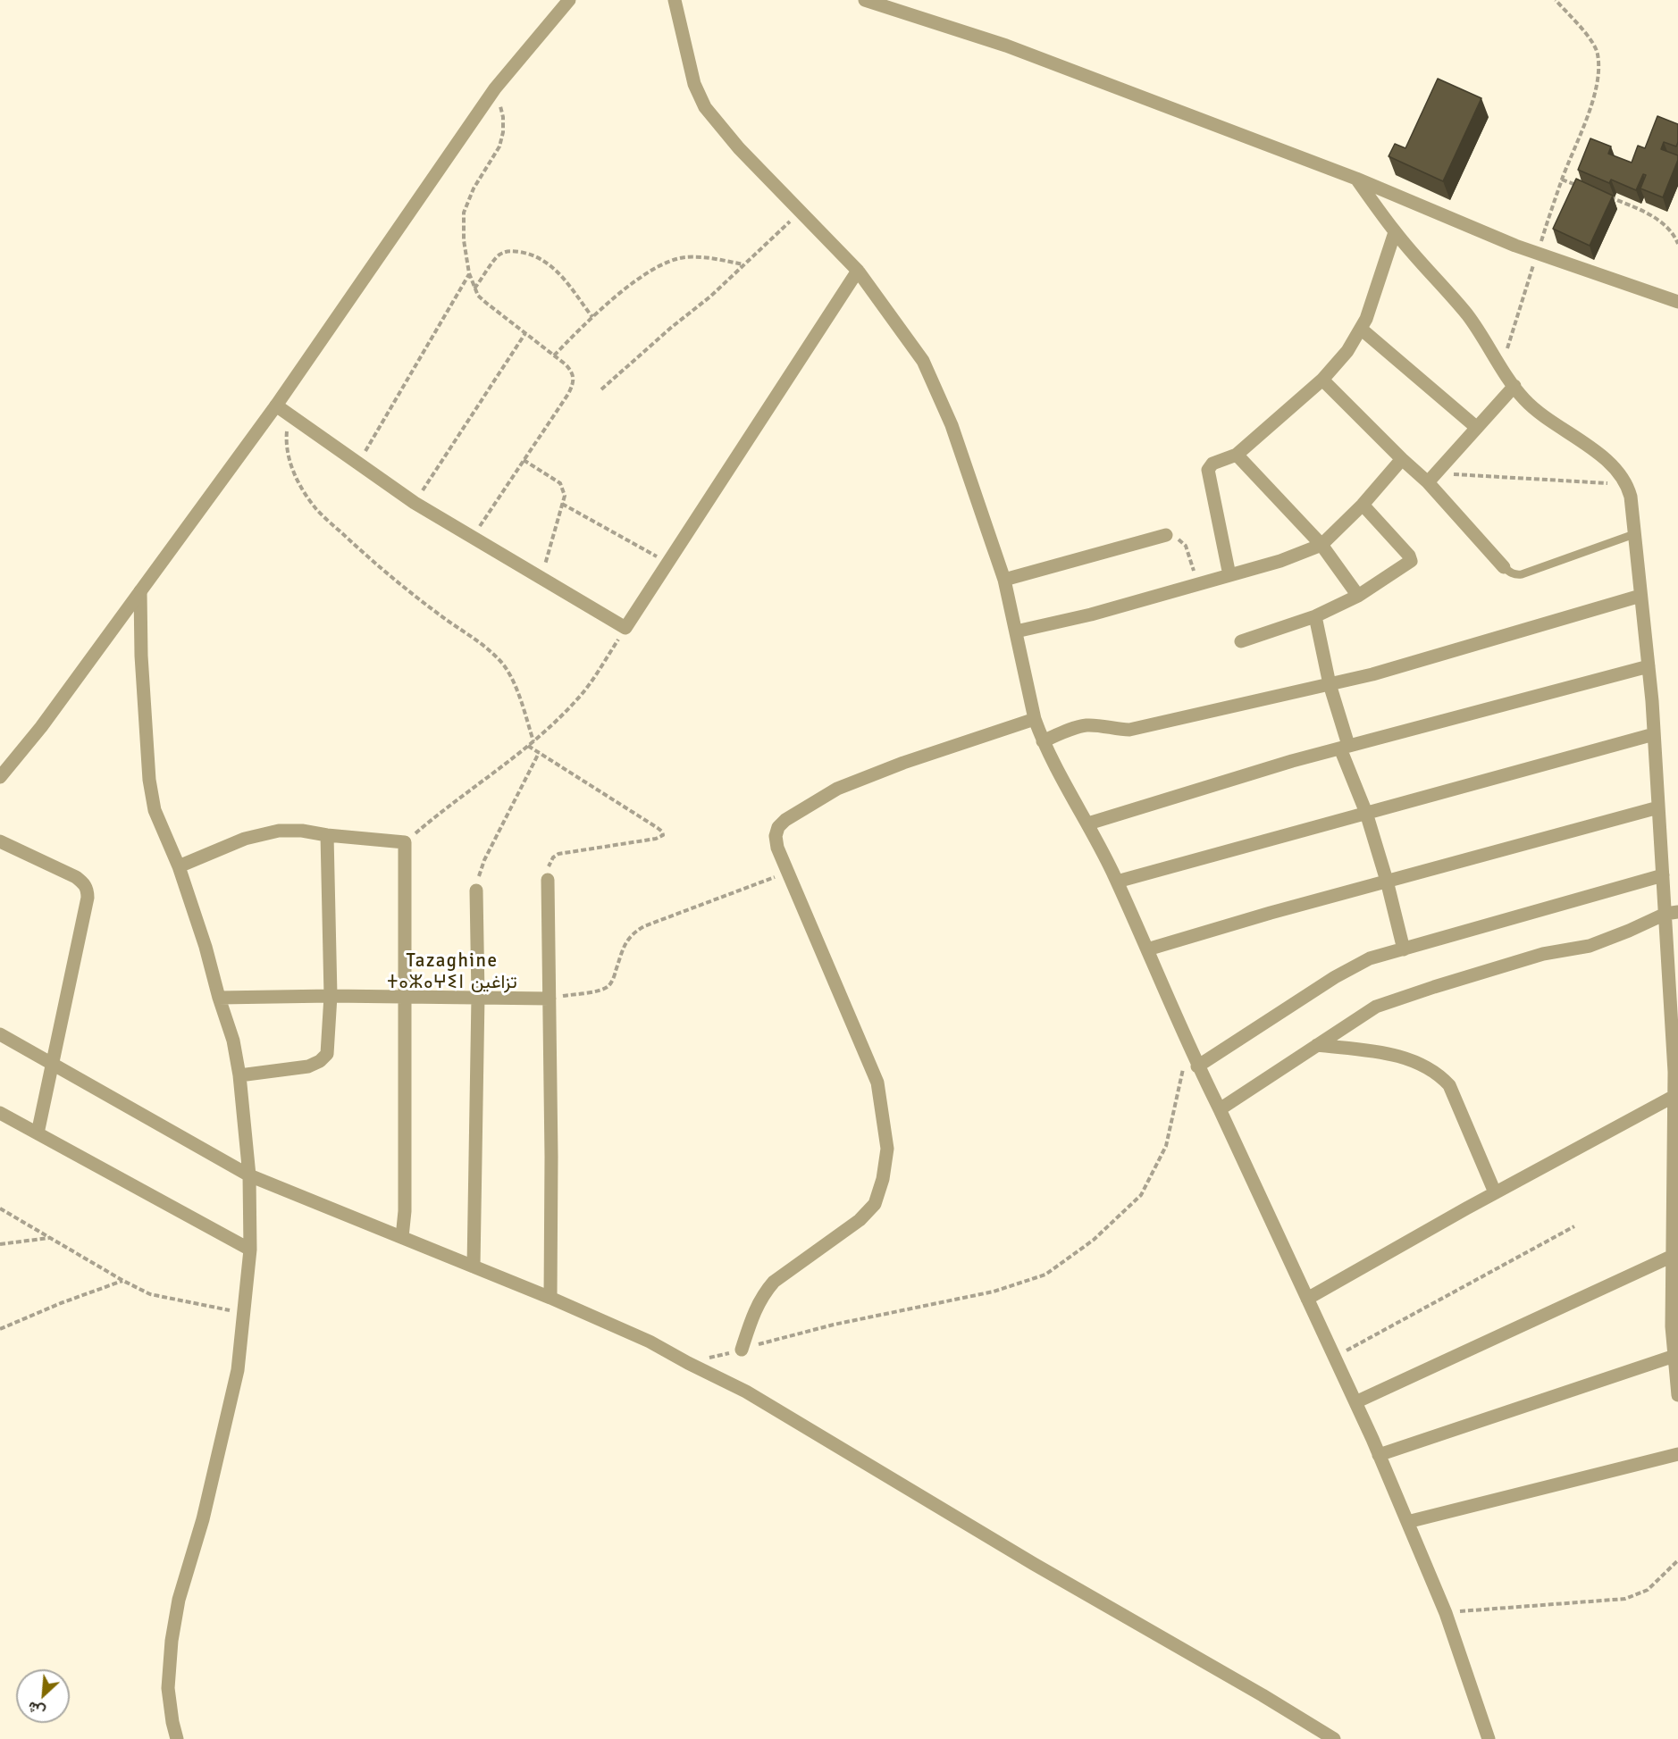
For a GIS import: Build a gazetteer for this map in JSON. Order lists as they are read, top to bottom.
{
  "districts": ["Tazaghine ⵜⴰⵣⴰⵖⵉⵏ تزاغين"],
  "north": "bottom left"
}
